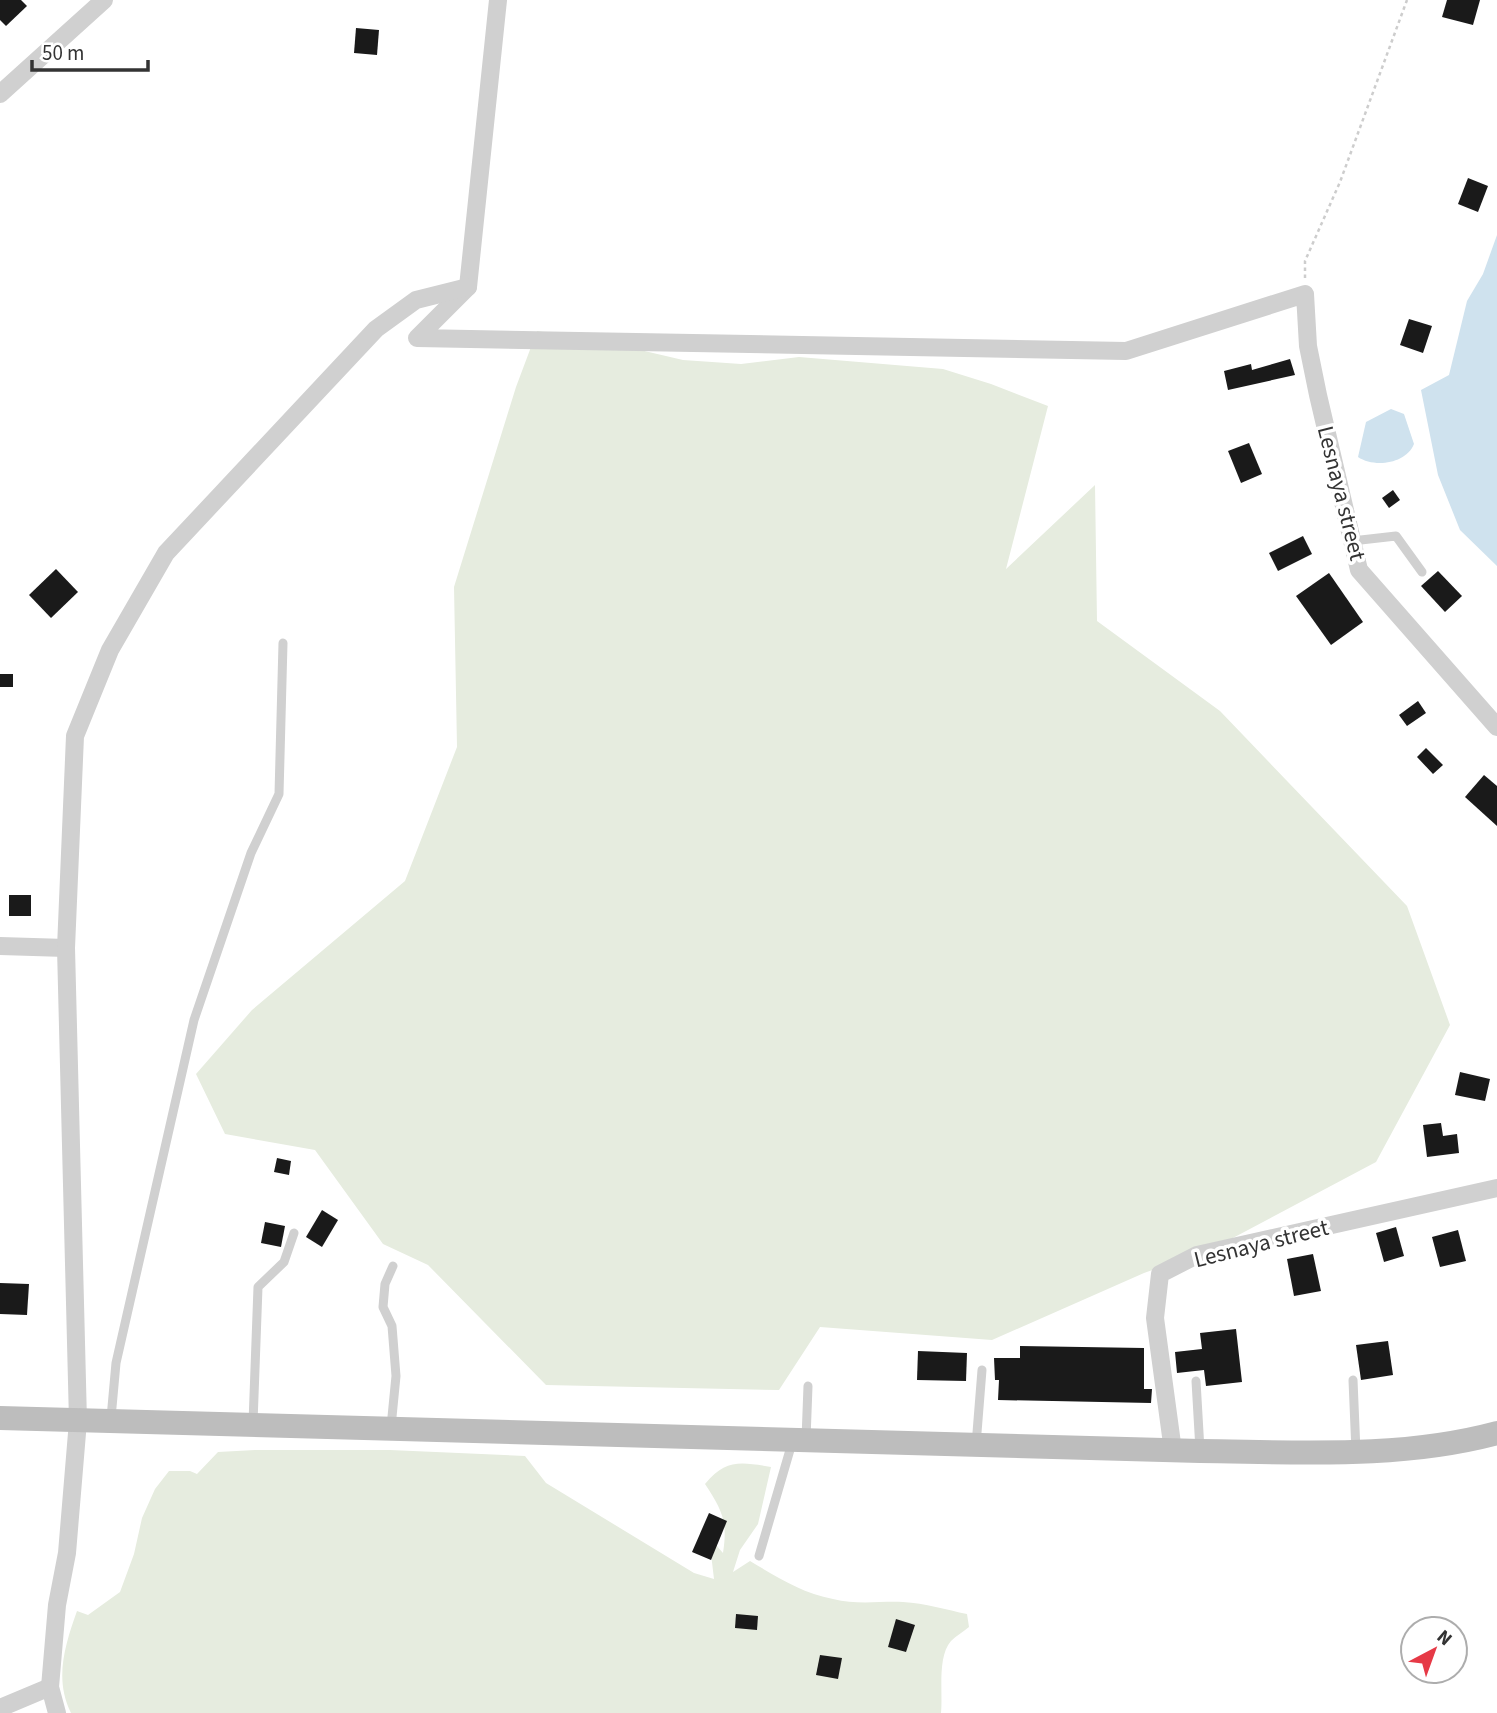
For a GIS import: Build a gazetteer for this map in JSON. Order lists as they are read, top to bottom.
{
  "streets": {
    "street": ["Lesnaya street"]
  },
  "scale_bar": "50 m",
  "north": "top right"
}
